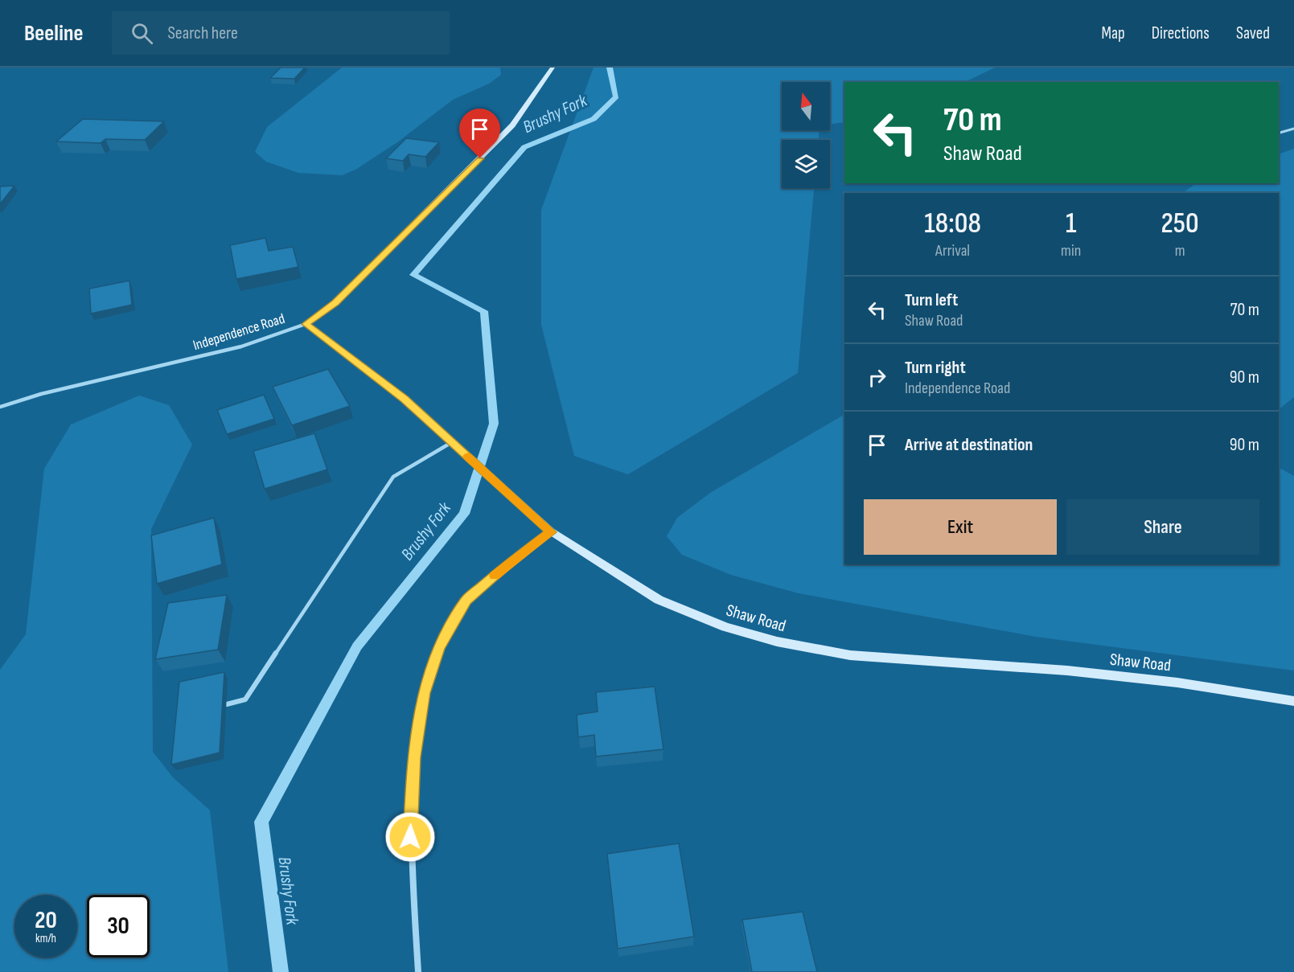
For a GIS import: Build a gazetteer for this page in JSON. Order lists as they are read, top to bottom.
{
  "streets": {
    "main road": ["Independence Road", "Shaw Road"]
  },
  "crossings": [
    ["Independence Road", "Shaw Road"]
  ],
  "water": ["Brushy Fork"],
  "north": "top",
  "page": {
    "header": "Beeline",
    "search": "Search here",
    "nav": ["Map", "Directions", "Saved"],
    "turn": ["70 m", "Shaw Road"],
    "eta": [
      "18:08",
      "Arrival",
      "1",
      "min",
      "250",
      "m"
    ],
    "list": [
      {
        "name": "Turn left",
        "note": "Shaw Road",
        "value": "70 m"
      },
      {
        "name": "Turn right",
        "note": "Independence Road",
        "value": "90 m"
      },
      {
        "name": "Arrive at destination",
        "value": "90 m"
      }
    ],
    "buttons": ["Exit", "Share"],
    "speed": "20 km/h",
    "limit": "30"
  }
}
